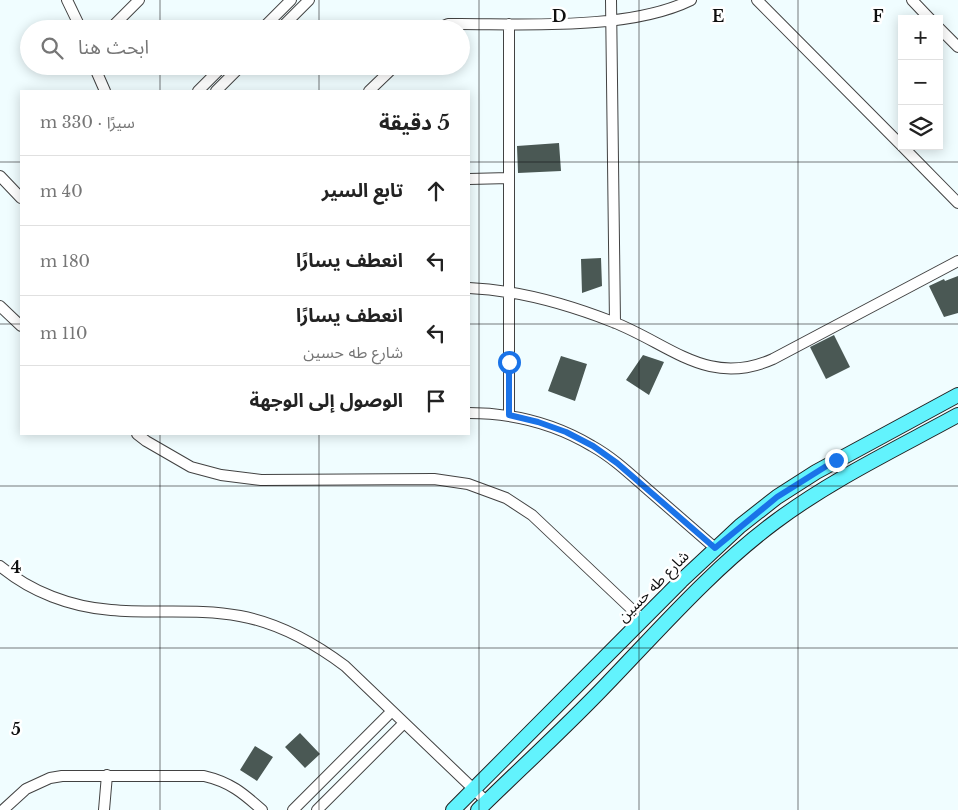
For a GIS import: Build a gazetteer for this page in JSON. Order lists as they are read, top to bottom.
{
  "streets": {
    "main road": ["شارع طه حسين"]
  },
  "page": {
    "map_buttons": ["+", "−"],
    "search": "ابحث هنا",
    "heading": ["5 دقيقة", "سيرًا · 330 m"],
    "list": [
      ["تابع السير", "40 m"],
      ["انعطف يسارًا", "180 m"],
      ["انعطف يسارًا", "شارع طه حسين", "110 m"],
      "الوصول إلى الوجهة"
    ]
  },
  "grid": {
    "columns": ["D", "E", "F"],
    "rows": ["4", "5"]
  }
}
